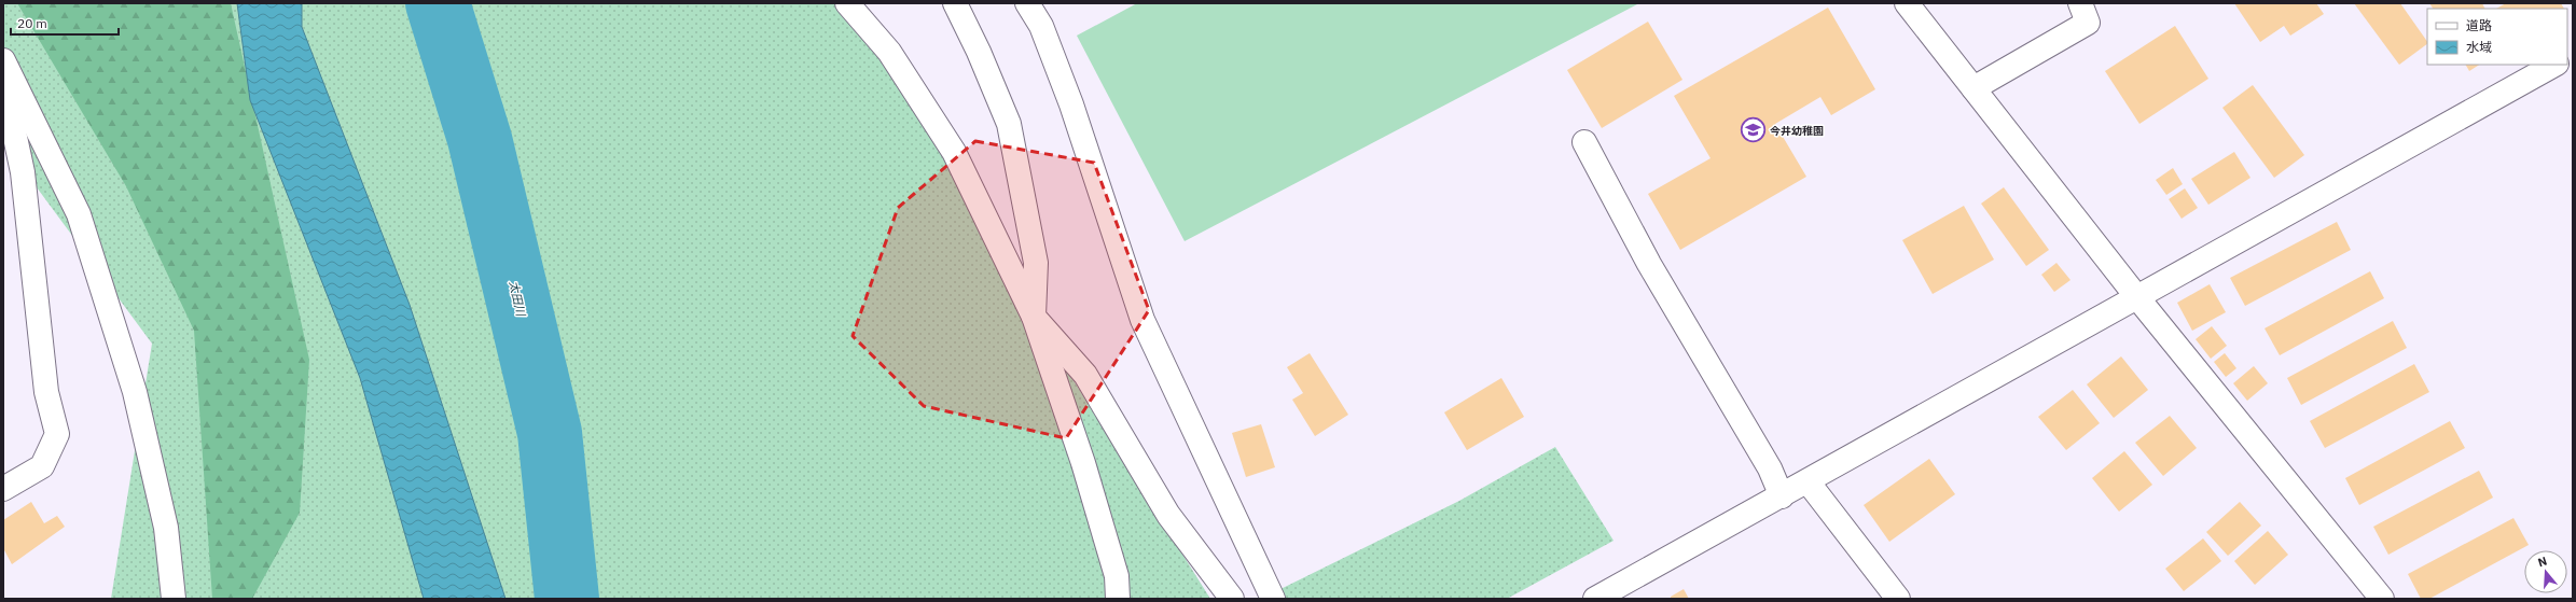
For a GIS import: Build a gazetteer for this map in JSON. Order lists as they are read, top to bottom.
{
  "water": ["太田川"],
  "places": {
    "school or university": ["今井幼稚園"]
  },
  "legend": ["道路", "水域"],
  "scale_bar": "20 m",
  "north": "top"
}
